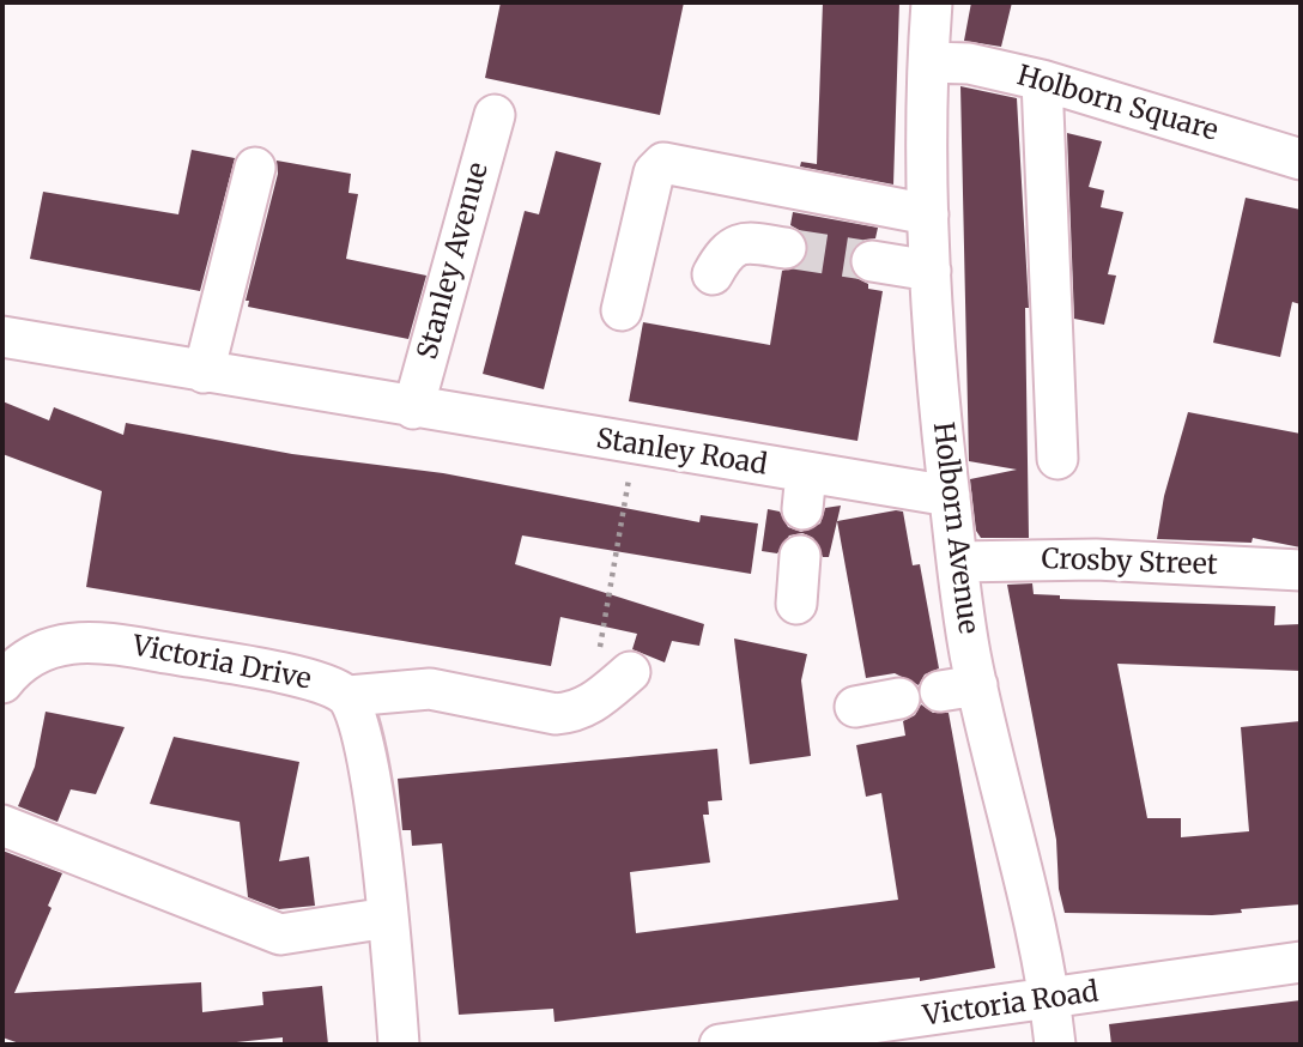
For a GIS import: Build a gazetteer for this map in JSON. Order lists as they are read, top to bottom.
{
  "streets": {
    "street": [
      "Holborn Square",
      "Stanley Avenue",
      "Stanley Road",
      "Holborn Avenue",
      "Crosby Street",
      "Victoria Drive",
      "Victoria Road"
    ]
  },
  "crossings": [
    ["Holborn Square", "Holborn Avenue"],
    ["Stanley Avenue", "Stanley Road"],
    ["Stanley Road", "Holborn Avenue"],
    ["Holborn Avenue", "Crosby Street"],
    ["Holborn Avenue", "Victoria Road"]
  ]
}
